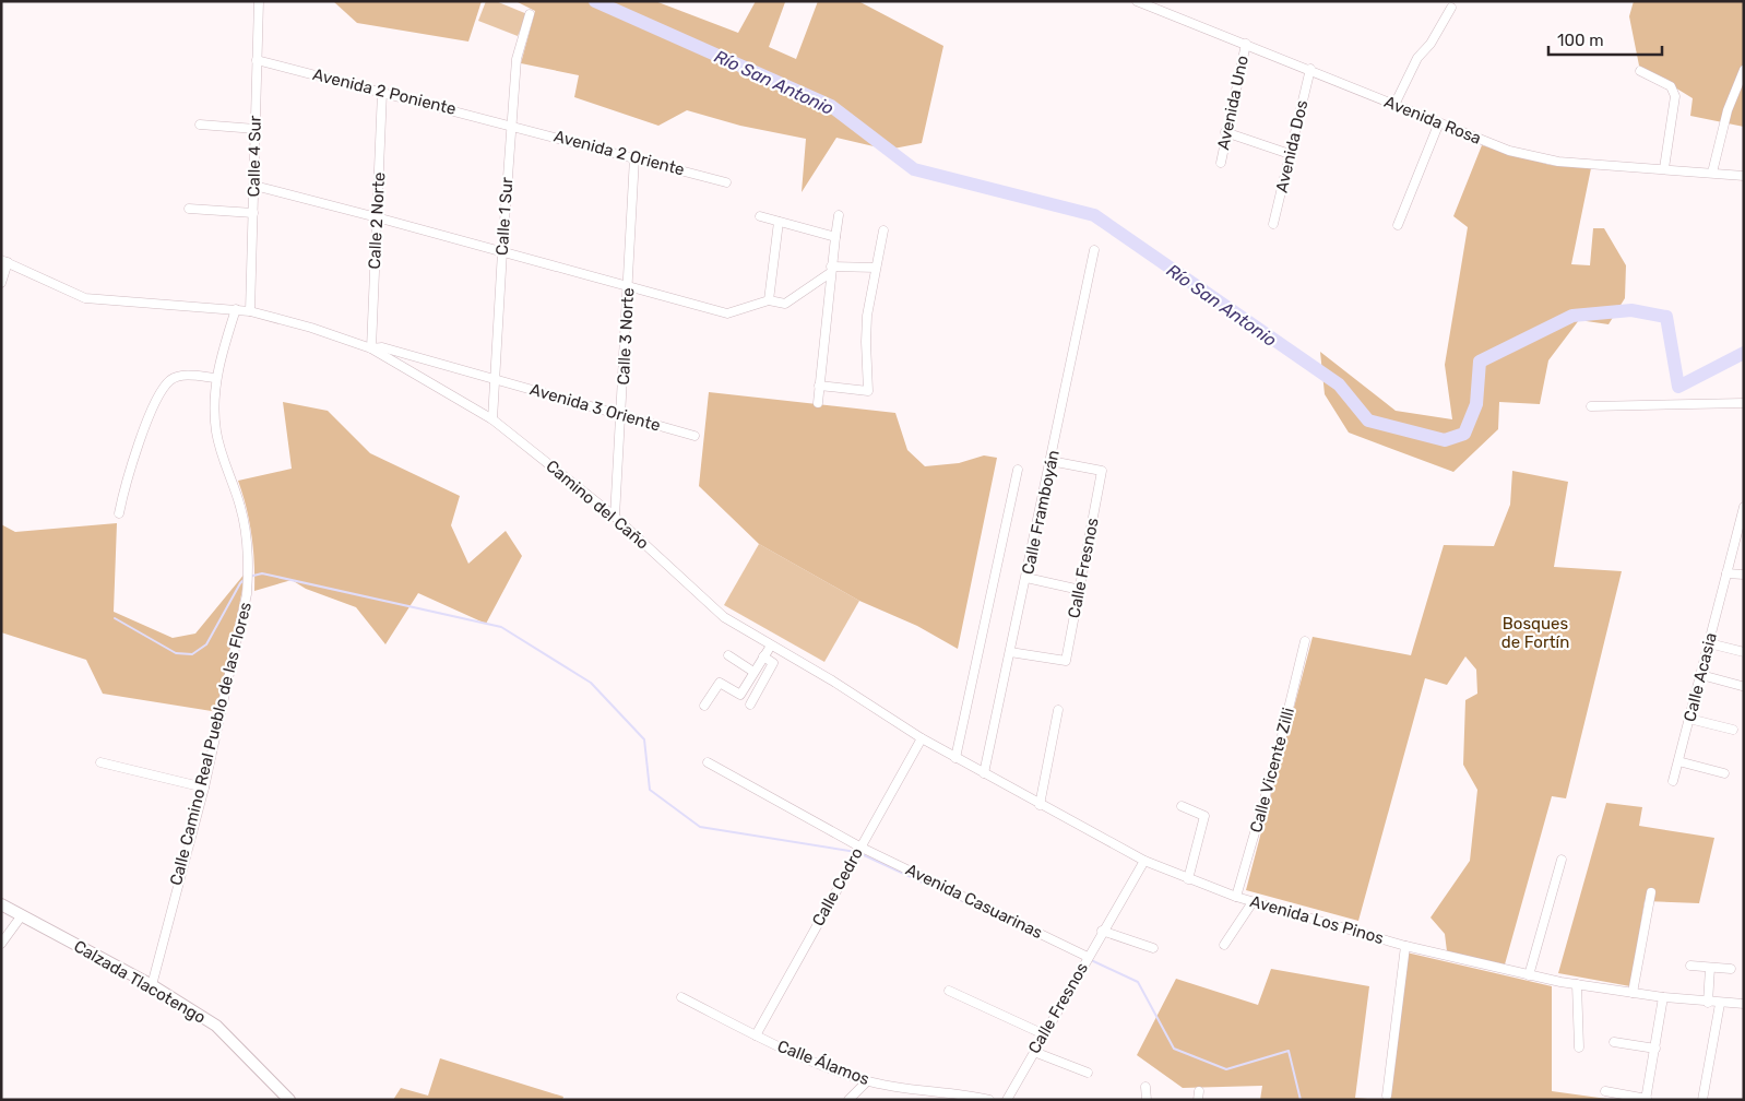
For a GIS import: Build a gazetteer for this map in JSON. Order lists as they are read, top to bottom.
{
  "streets": {
    "street": [
      "Avenida 2 Poniente",
      "Avenida Uno",
      "Avenida Rosa",
      "Avenida Dos",
      "Avenida 2 Oriente",
      "Calle 4 Sur",
      "Calle 1 Sur",
      "Calle 2 Norte",
      "Calle 3 Norte",
      "Avenida 3 Oriente",
      "Camino del Caño",
      "Calle Framboyán",
      "Calle Fresnos",
      "Calle Acasia",
      "Calle Camino Real Pueblo de las Flores",
      "Calle Vicente Zilli",
      "Calle Cedro",
      "Avenida Casuarinas",
      "Avenida Los Pinos",
      "Calzada Tlacotengo",
      "Calle Álamos"
    ]
  },
  "crossings": [
    ["Avenida 2 Poniente", "Avenida 2 Oriente"],
    ["Avenida 2 Poniente", "Calle 4 Sur"],
    ["Avenida 2 Poniente", "Calle 1 Sur"],
    ["Avenida 2 Poniente", "Calle 2 Norte"],
    ["Avenida Uno", "Avenida Rosa"],
    ["Avenida Rosa", "Avenida Dos"],
    ["Avenida 2 Oriente", "Calle 1 Sur"],
    ["Avenida 2 Oriente", "Calle 3 Norte"],
    ["Calle 4 Sur", "Camino del Caño"],
    ["Calle 1 Sur", "Avenida 3 Oriente"],
    ["Calle 1 Sur", "Camino del Caño"],
    ["Calle 2 Norte", "Avenida 3 Oriente"],
    ["Calle 2 Norte", "Camino del Caño"],
    ["Calle 3 Norte", "Avenida 3 Oriente"],
    ["Calle 3 Norte", "Camino del Caño"],
    ["Avenida 3 Oriente", "Camino del Caño"],
    ["Camino del Caño", "Calle Camino Real Pueblo de las Flores"],
    ["Camino del Caño", "Calle Cedro"],
    ["Camino del Caño", "Avenida Los Pinos"],
    ["Calle Framboyán", "Calle Fresnos"],
    ["Calle Framboyán", "Avenida Los Pinos"],
    ["Calle Fresnos", "Avenida Casuarinas"],
    ["Calle Fresnos", "Avenida Los Pinos"],
    ["Calle Camino Real Pueblo de las Flores", "Calzada Tlacotengo"],
    ["Calle Vicente Zilli", "Avenida Los Pinos"],
    ["Calle Cedro", "Avenida Casuarinas"],
    ["Calle Cedro", "Avenida Los Pinos"],
    ["Calle Cedro", "Calle Álamos"]
  ],
  "water": ["Río San Antonio"],
  "parks": ["Bosques de Fortín"],
  "scale_bar": "100 m"
}
